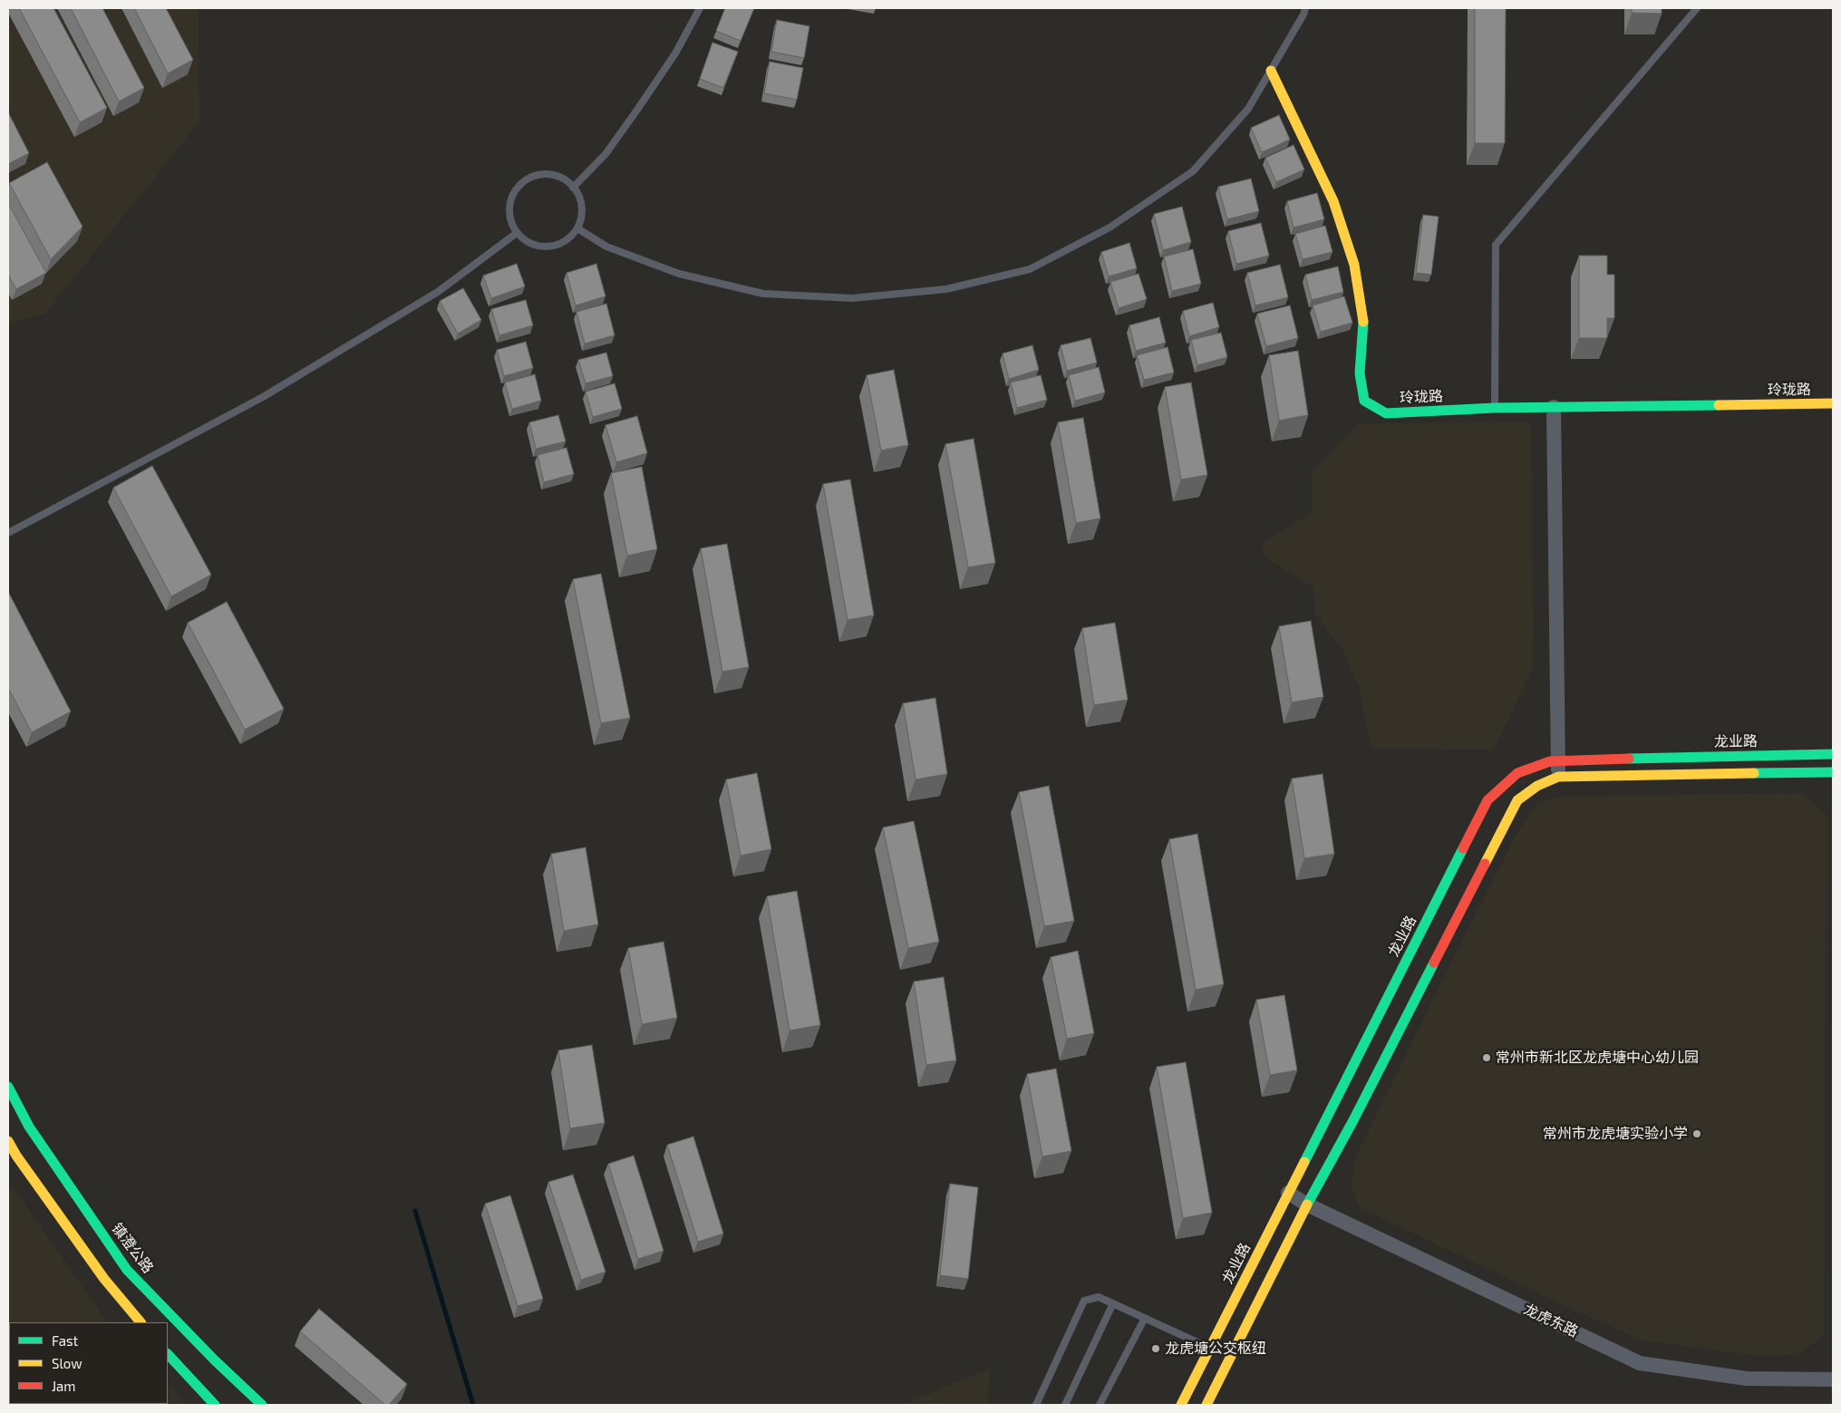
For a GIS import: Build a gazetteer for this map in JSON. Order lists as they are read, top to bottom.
{
  "streets": {
    "street": [
      "玲珑路",
      "龙业路",
      "镇澄公路",
      "龙虎东路"
    ]
  },
  "crossings": [
    ["龙业路", "龙虎东路"]
  ],
  "places": ["常州市新北区龙虎塘中心幼儿园", "常州市龙虎塘实验小学", "龙虎塘公交枢纽"],
  "legend": ["Fast", "Slow", "Jam"]
}
